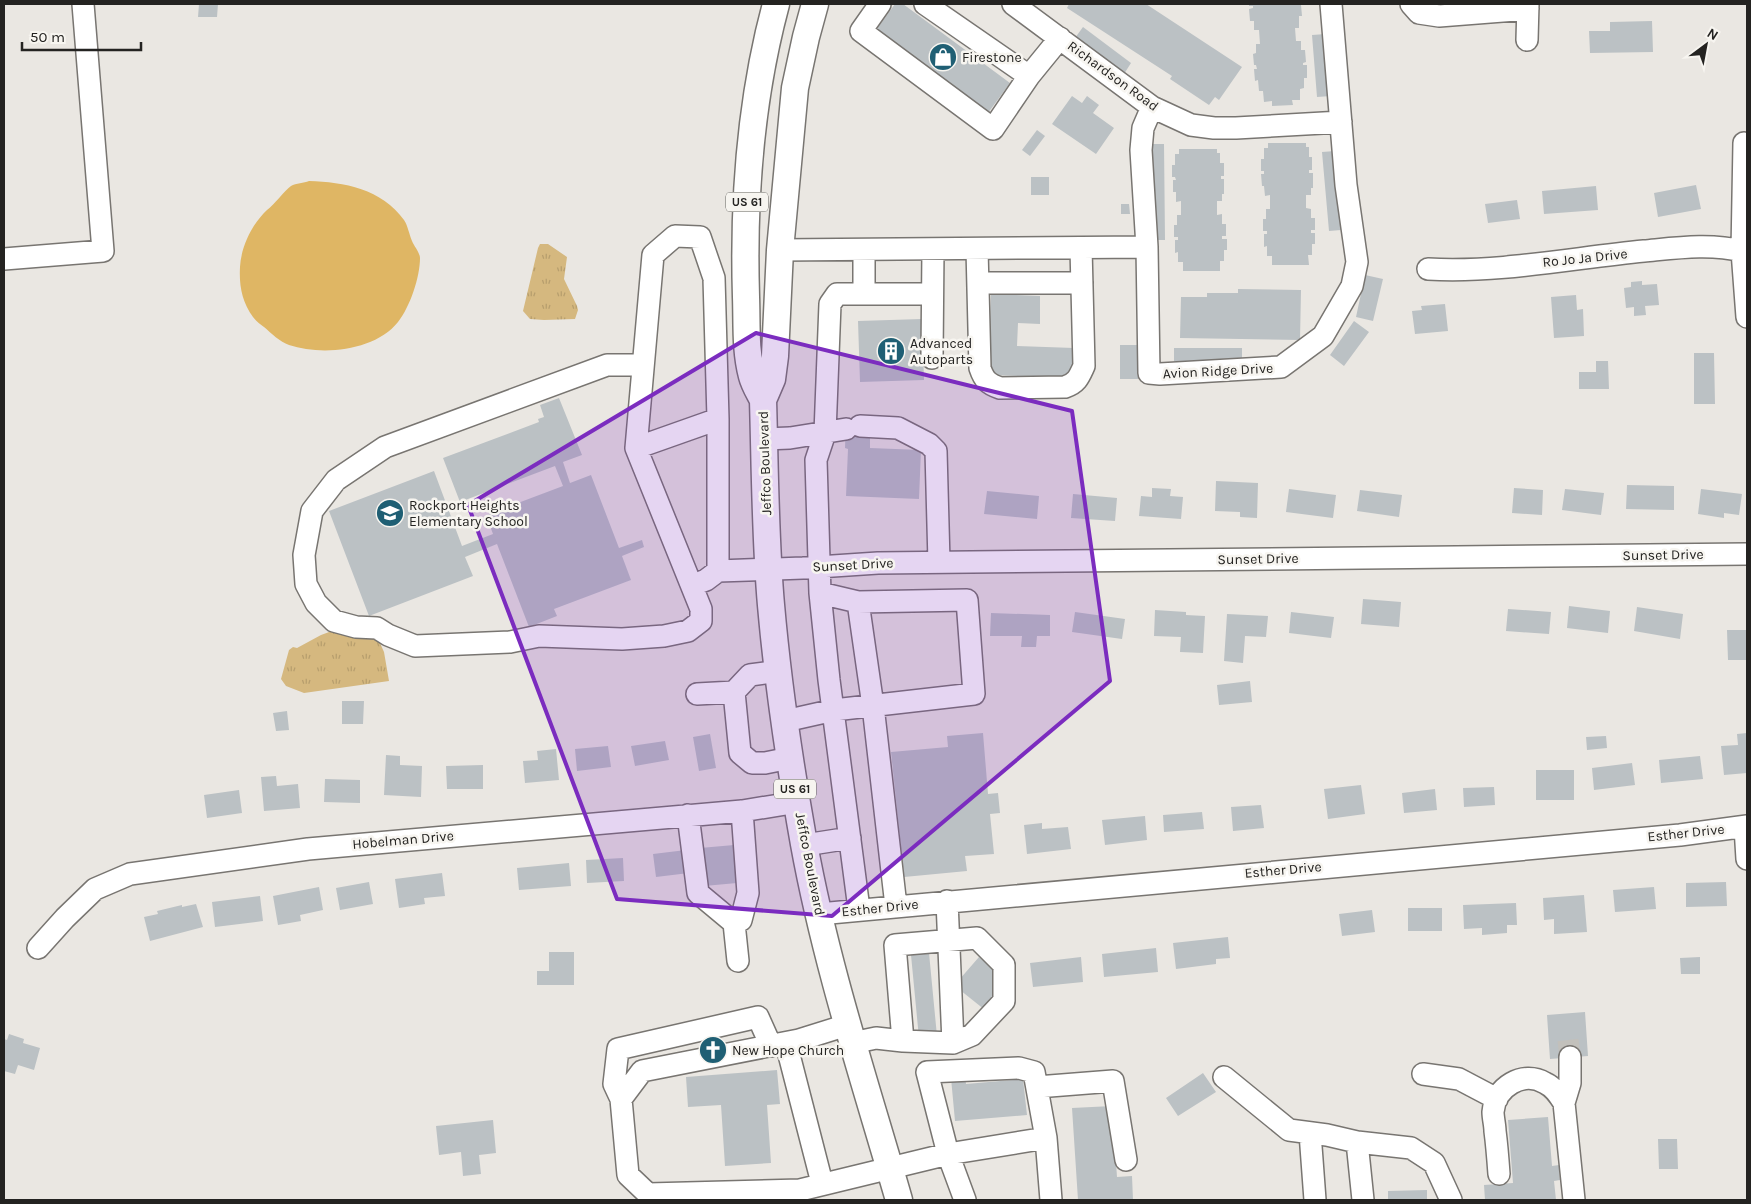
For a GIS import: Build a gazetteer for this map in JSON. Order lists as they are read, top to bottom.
{
  "streets": {
    "main road": ["US 61", "Jeffco Boulevard"],
    "street": [
      "Richardson Road",
      "Ro Jo Ja Drive",
      "Avion Ridge Drive",
      "Sunset Drive",
      "Esther Drive",
      "Hobelman Drive"
    ]
  },
  "crossings": [
    ["Richardson Road", "Avion Ridge Drive"],
    ["Jeffco Boulevard", "Sunset Drive"],
    ["Jeffco Boulevard", "Esther Drive"],
    ["Jeffco Boulevard", "Hobelman Drive"]
  ],
  "places": {
    "shop": ["Firestone"],
    "building": ["Advanced Autoparts"],
    "school or university": ["Rockport Heights Elementary School"],
    "church": ["New Hope Church"]
  },
  "scale_bar": "50 m",
  "north": "top right"
}
